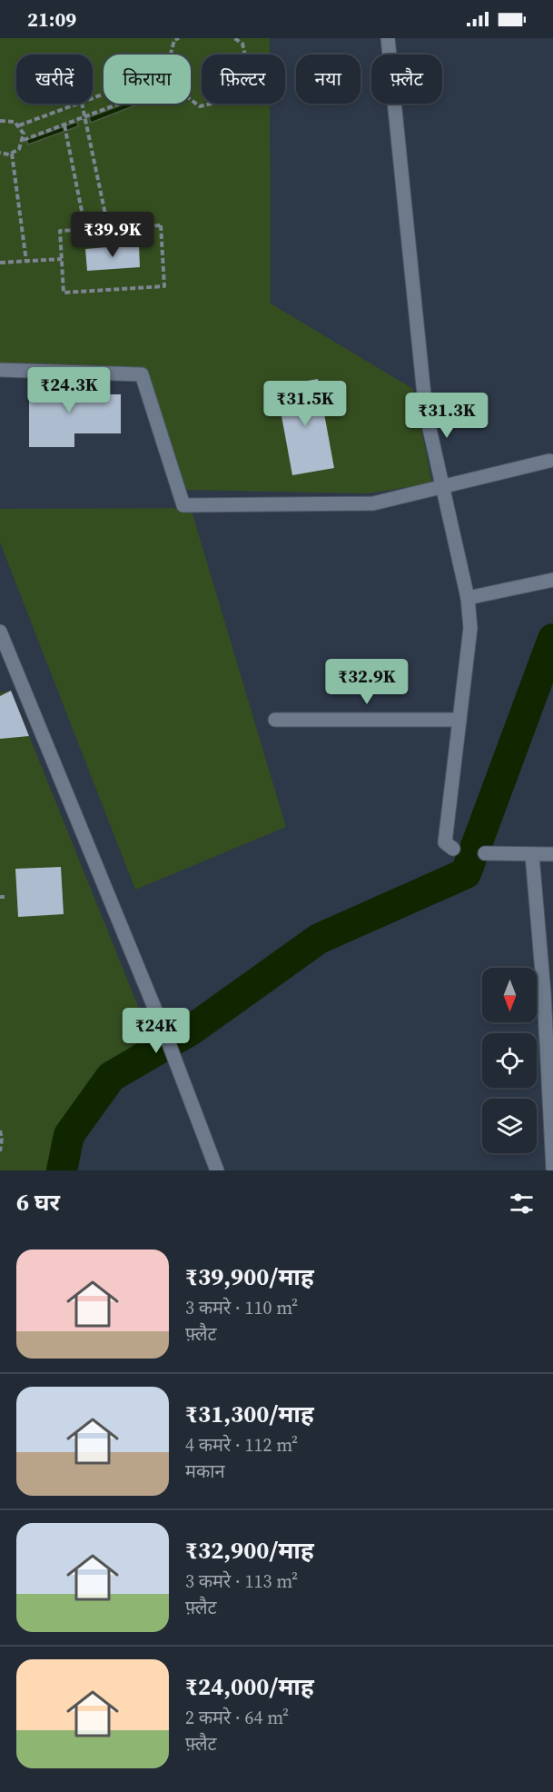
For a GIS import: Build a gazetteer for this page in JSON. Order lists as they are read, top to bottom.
{
  "north": "bottom",
  "page": {
    "status": "21:09",
    "chip": [
      "खरीदें",
      "किराया",
      "फ़िल्टर",
      "नया",
      "फ़्लैट"
    ],
    "price": [
      "₹39.9K",
      "₹24.3K",
      "₹31.5K",
      "₹31.3K",
      "₹32.9K",
      "₹24K"
    ],
    "heading": "6 घर",
    "list": [
      {
        "name": "₹39,900/माह",
        "note": "3 कमरे · 110 m² · फ़्लैट"
      },
      {
        "name": "₹31,300/माह",
        "note": "4 कमरे · 112 m² · मकान"
      },
      {
        "name": "₹32,900/माह",
        "note": "3 कमरे · 113 m² · फ़्लैट"
      },
      {
        "name": "₹24,000/माह",
        "note": "2 कमरे · 64 m² · फ़्लैट"
      }
    ]
  }
}
